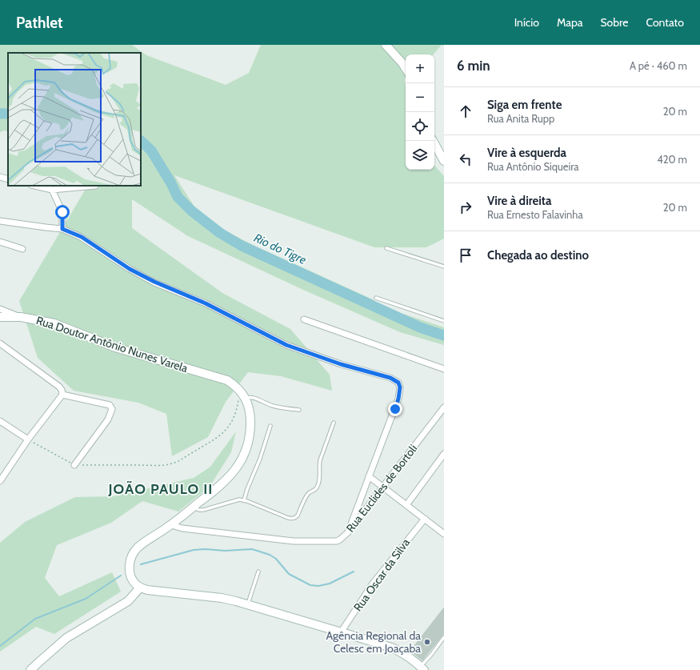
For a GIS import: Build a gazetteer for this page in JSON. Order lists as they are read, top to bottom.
{
  "streets": {
    "street": ["Rua Doutor Antônio Nunes Varela", "Rua Euclides de Bortoli", "Rua Oscar da Silva"]
  },
  "crossings": [
    ["Rua Doutor Antônio Nunes Varela", "Rua Euclides de Bortoli"]
  ],
  "districts": ["JOÃO PAULO II"],
  "water": ["Rio do Tigre"],
  "places": ["Agência Regional da Celesc em Joaçaba"],
  "page": {
    "header": "Pathlet",
    "nav": [
      "Início",
      "Mapa",
      "Sobre",
      "Contato"
    ],
    "heading": ["6 min", "A pé · 460 m"],
    "map_buttons": ["+", "−"],
    "list": [
      ["Siga em frente", "Rua Anita Rupp", "20 m"],
      ["Vire à esquerda", "Rua Antônio Siqueira", "420 m"],
      ["Vire à direita", "Rua Ernesto Falavinha", "20 m"],
      "Chegada ao destino"
    ]
  }
}
